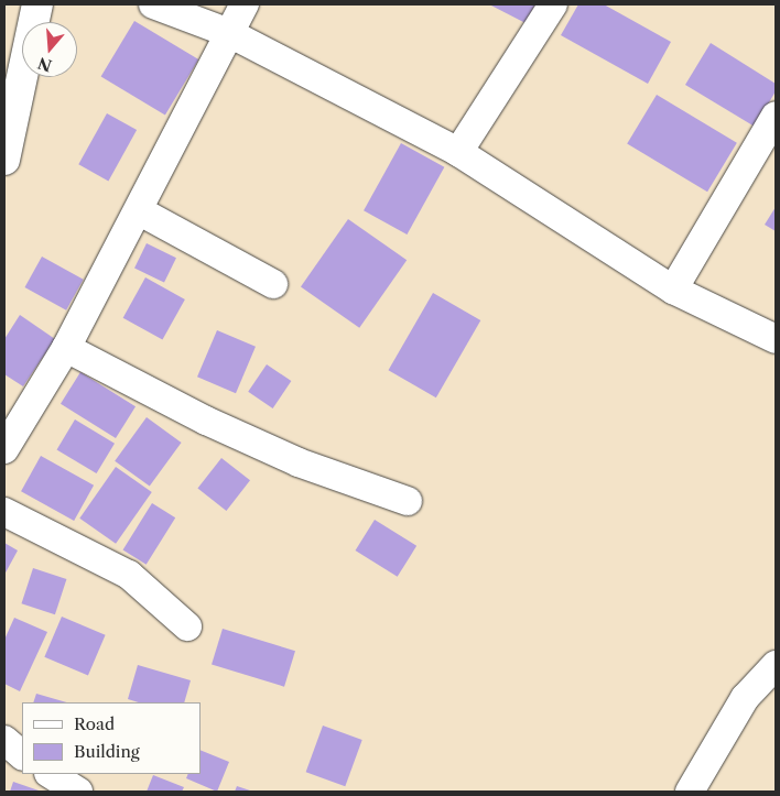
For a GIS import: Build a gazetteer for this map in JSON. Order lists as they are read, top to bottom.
{
  "legend": ["Road", "Building"],
  "north": "bottom"
}
